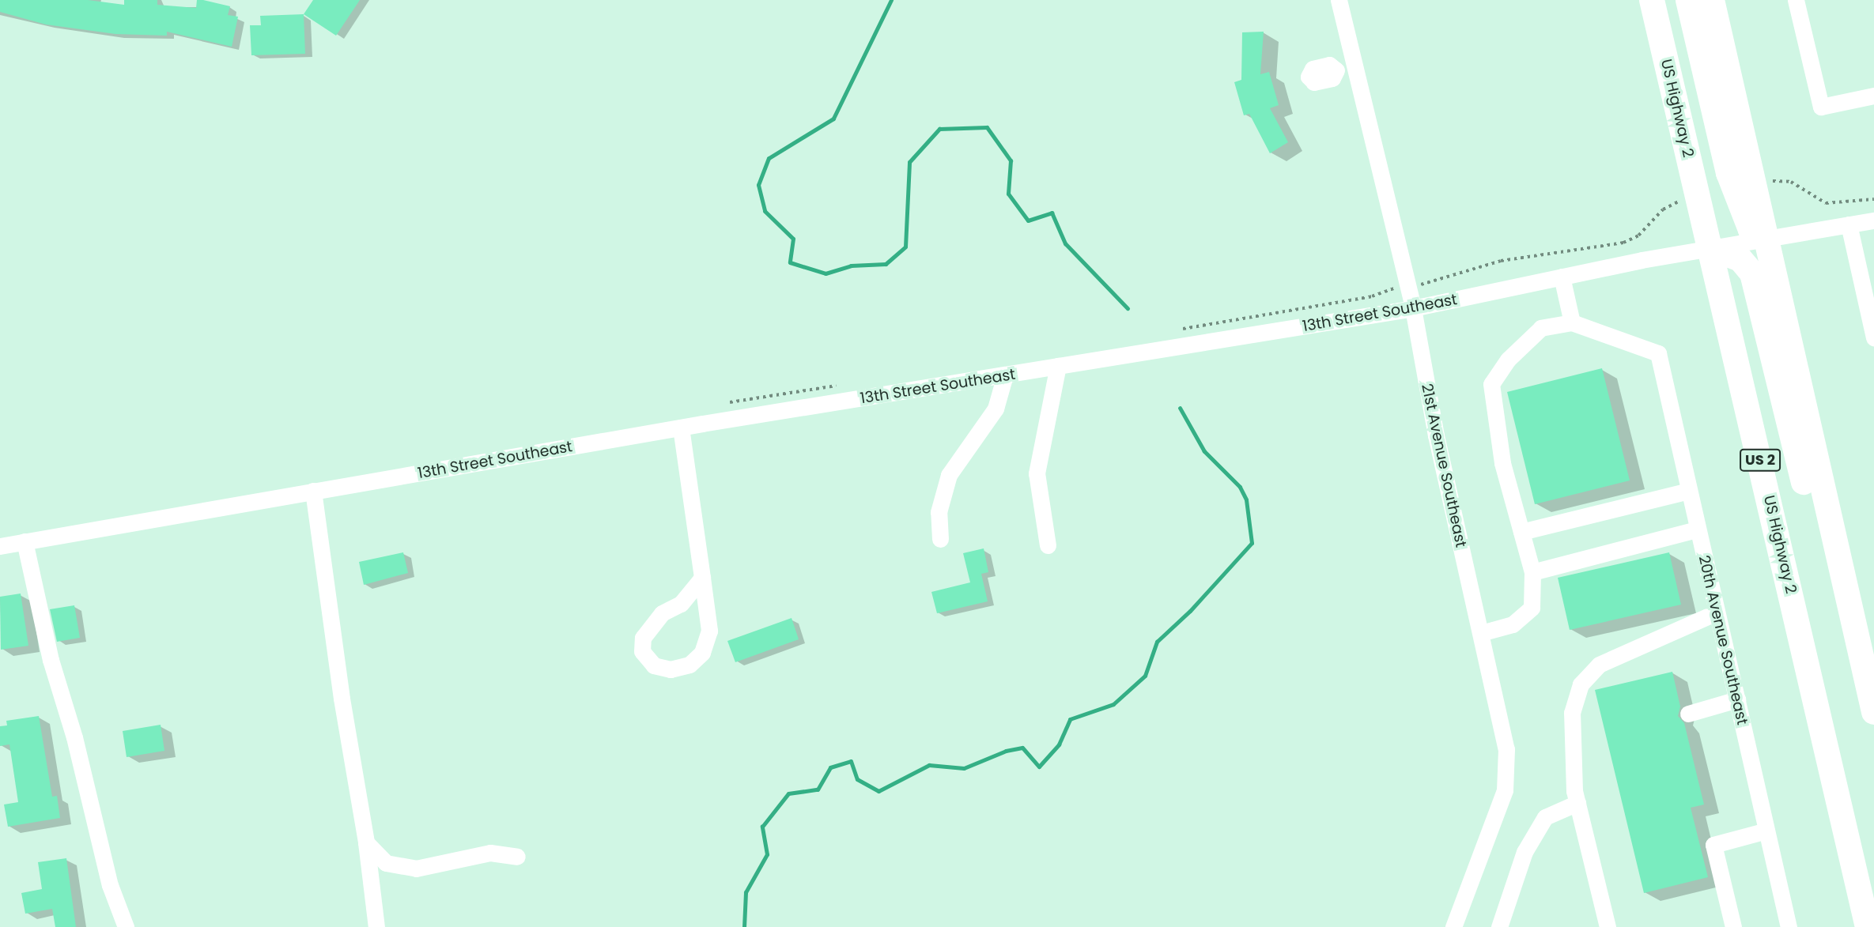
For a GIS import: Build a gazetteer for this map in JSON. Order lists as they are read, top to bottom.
{
  "streets": {
    "highway": ["US Highway 2", "US 2"],
    "street": ["13th Street Southeast", "21st Avenue Southeast", "20th Avenue Southeast"]
  },
  "crossings": [
    ["US Highway 2", "13th Street Southeast"],
    ["13th Street Southeast", "21st Avenue Southeast"]
  ]
}
